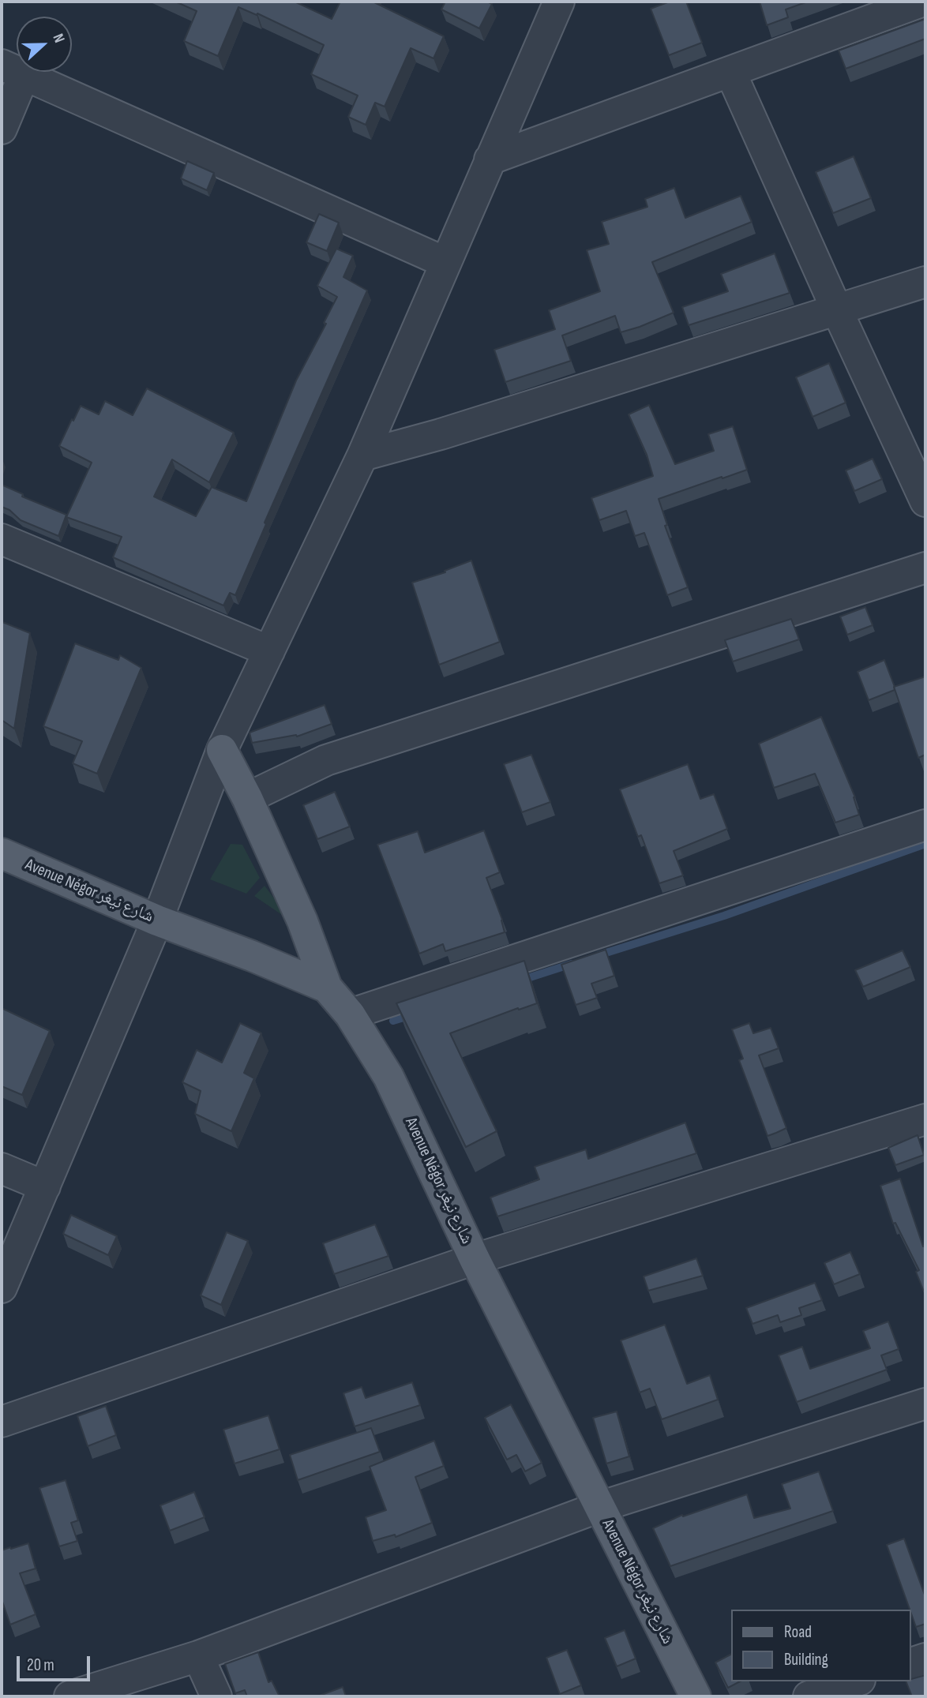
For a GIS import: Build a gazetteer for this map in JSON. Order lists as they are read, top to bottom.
{
  "streets": {
    "main road": ["Avenue Négor شارع نيغر"]
  },
  "legend": ["Road", "Building"],
  "scale_bar": "20 m",
  "north": "right"
}
